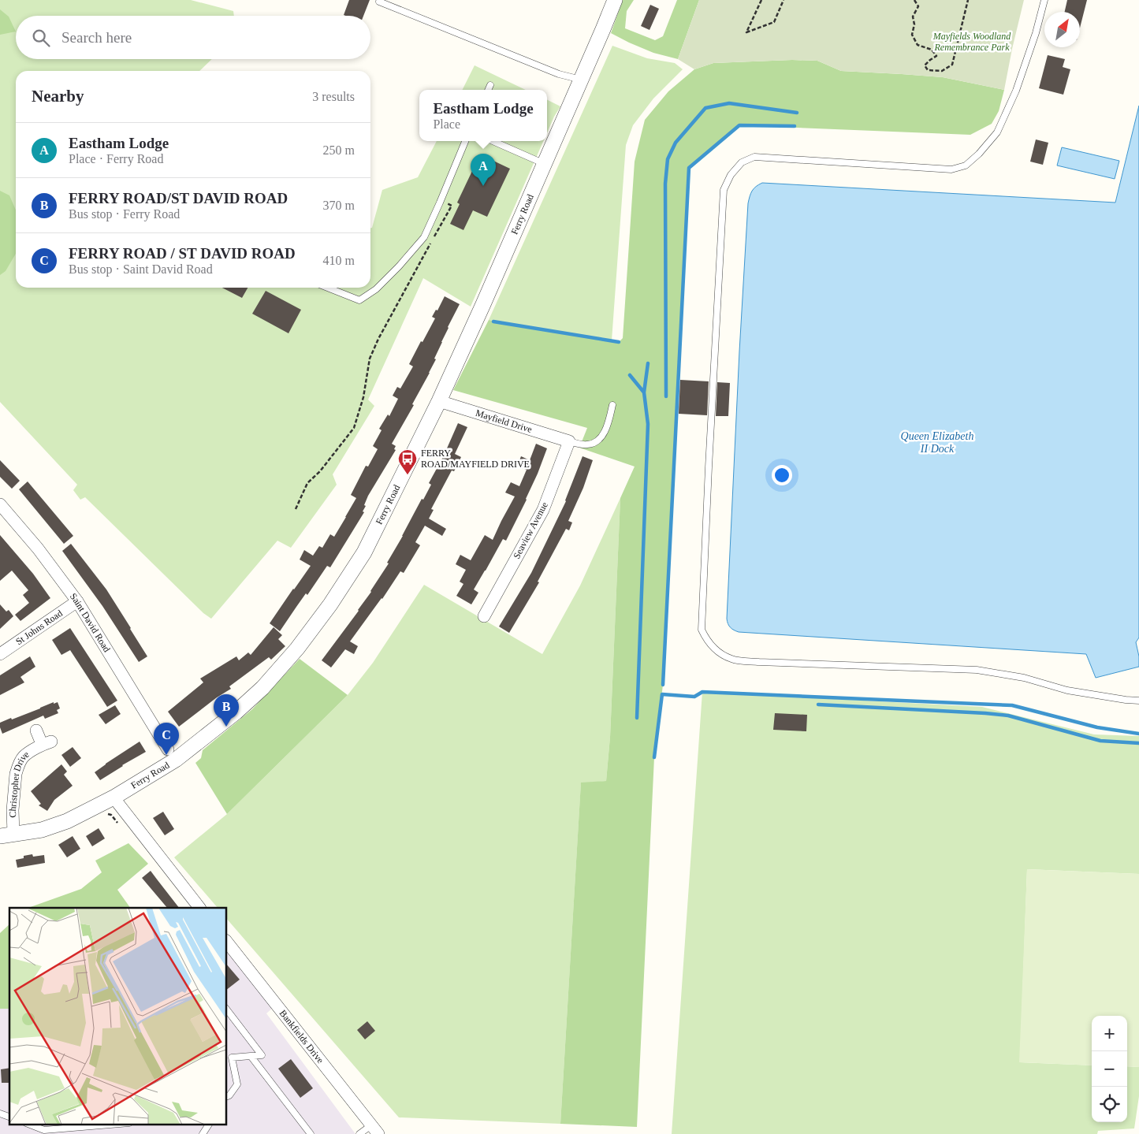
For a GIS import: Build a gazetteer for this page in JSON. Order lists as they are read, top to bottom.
{
  "streets": {
    "street": [
      "Ferry Road",
      "Mayfield Drive",
      "Seaview Avenue",
      "Saint David Road",
      "St Johns Road",
      "Christopher Drive",
      "Bankfields Drive"
    ]
  },
  "crossings": [
    ["Ferry Road", "Mayfield Drive"],
    ["Ferry Road", "Christopher Drive"],
    ["Mayfield Drive", "Seaview Avenue"],
    ["Saint David Road", "St Johns Road"]
  ],
  "water": ["Queen Elizabeth II Dock"],
  "parks": ["Mayfields Woodland Remembrance Park"],
  "places": {
    "bus stop": ["FERRY ROAD/MAYFIELD DRIVE"]
  },
  "north": "top right",
  "page": {
    "search": "Search here",
    "heading": ["Nearby", "3 results"],
    "popup": ["Eastham Lodge", "Place"],
    "list": [
      {
        "mark": "A",
        "name": "Eastham Lodge",
        "note": "Place · Ferry Road",
        "value": "250 m"
      },
      {
        "mark": "B",
        "name": "FERRY ROAD/ST DAVID ROAD",
        "note": "Bus stop · Ferry Road",
        "value": "370 m"
      },
      {
        "mark": "C",
        "name": "FERRY ROAD / ST DAVID ROAD",
        "note": "Bus stop · Saint David Road",
        "value": "410 m"
      }
    ],
    "pins": ["A", "B", "C"],
    "map_buttons": ["+", "−"]
  }
}
